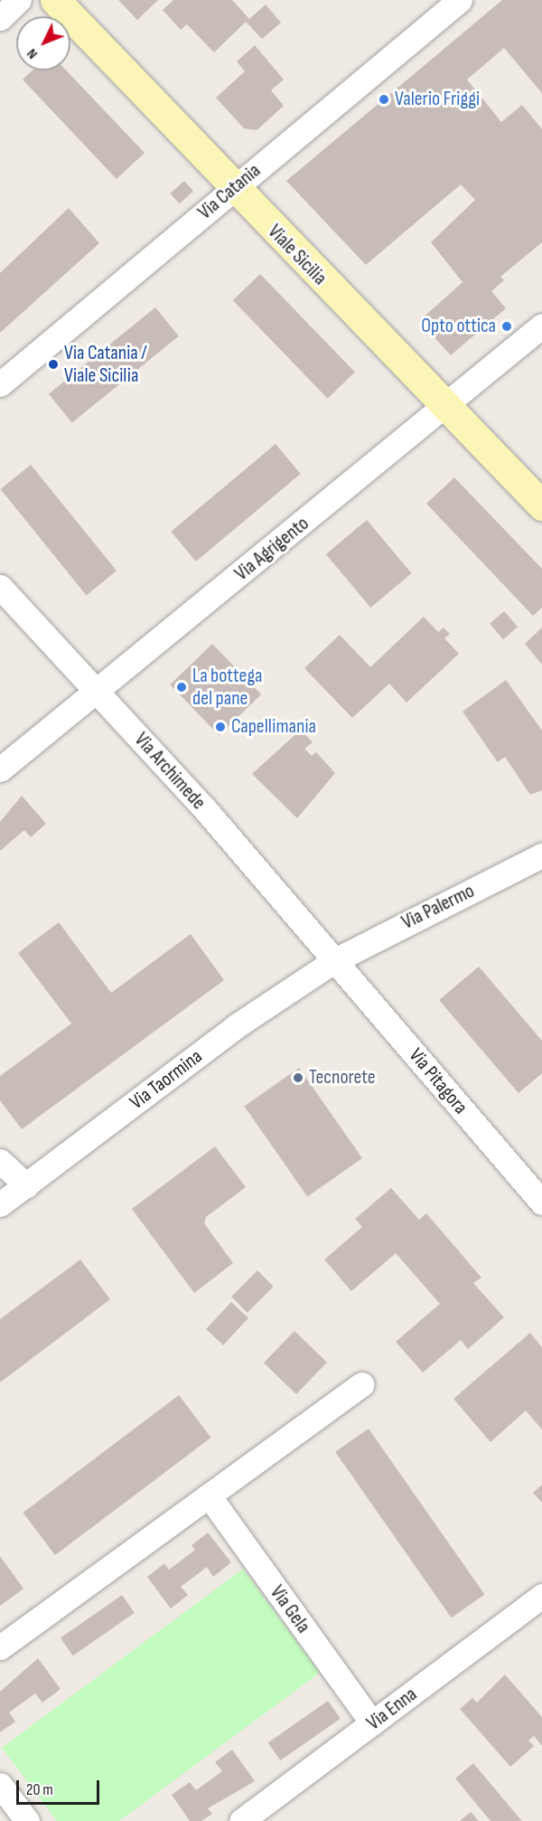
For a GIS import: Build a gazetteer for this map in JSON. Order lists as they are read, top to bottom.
{
  "streets": {
    "street": [
      "Via Catania",
      "Viale Sicilia",
      "Via Agrigento",
      "Via Archimede",
      "Via Palermo",
      "Via Taormina",
      "Via Pitagora",
      "Via Gela",
      "Via Enna"
    ]
  },
  "crossings": [
    ["Via Catania", "Viale Sicilia"],
    ["Viale Sicilia", "Via Agrigento"],
    ["Via Agrigento", "Via Archimede"],
    ["Via Archimede", "Via Palermo"],
    ["Via Archimede", "Via Taormina"],
    ["Via Archimede", "Via Pitagora"],
    ["Via Palermo", "Via Taormina"],
    ["Via Palermo", "Via Pitagora"],
    ["Via Taormina", "Via Pitagora"],
    ["Via Gela", "Via Enna"]
  ],
  "places": [
    "Valerio Friggi",
    "Opto ottica",
    "Via Catania / Viale Sicilia",
    "La bottega del pane",
    "Capellimania",
    "Tecnorete"
  ],
  "scale_bar": "20 m",
  "north": "bottom left"
}
